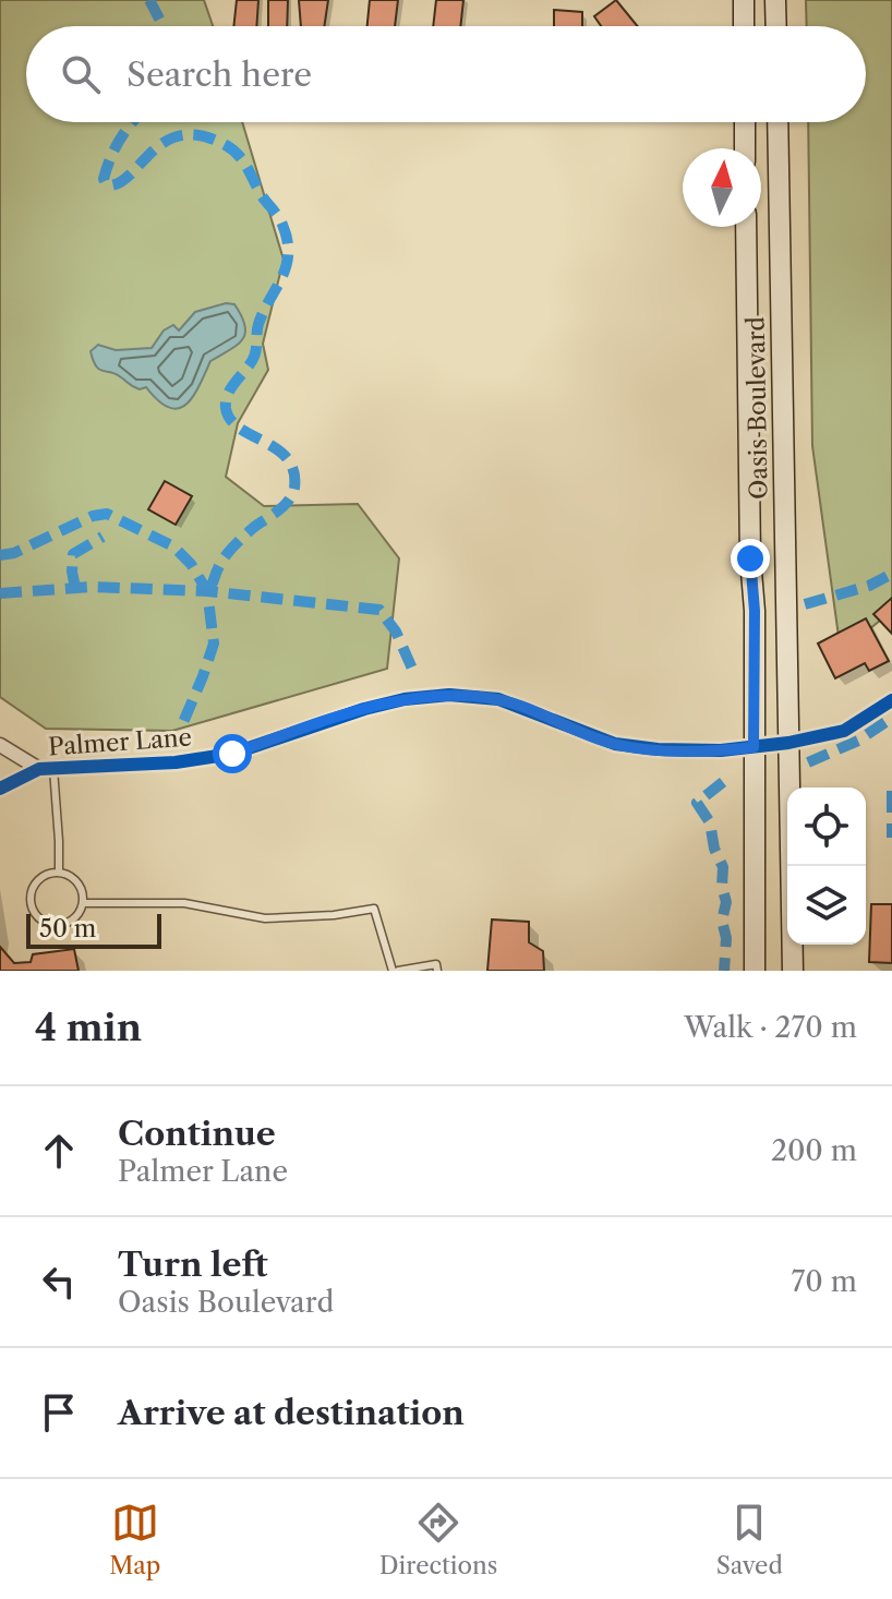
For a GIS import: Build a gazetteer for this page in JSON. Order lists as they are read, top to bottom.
{
  "streets": {
    "main road": ["Oasis Boulevard"],
    "street": ["Palmer Lane"]
  },
  "crossings": [
    ["Oasis Boulevard", "Palmer Lane"]
  ],
  "scale_bar": "50 m",
  "north": "top",
  "page": {
    "search": "Search here",
    "scale": "50 m",
    "heading": ["4 min", "Walk · 270 m"],
    "list": [
      ["Continue", "Palmer Lane", "200 m"],
      ["Turn left", "Oasis Boulevard", "70 m"],
      "Arrive at destination"
    ],
    "nav": ["Map", "Directions", "Saved"]
  }
}
